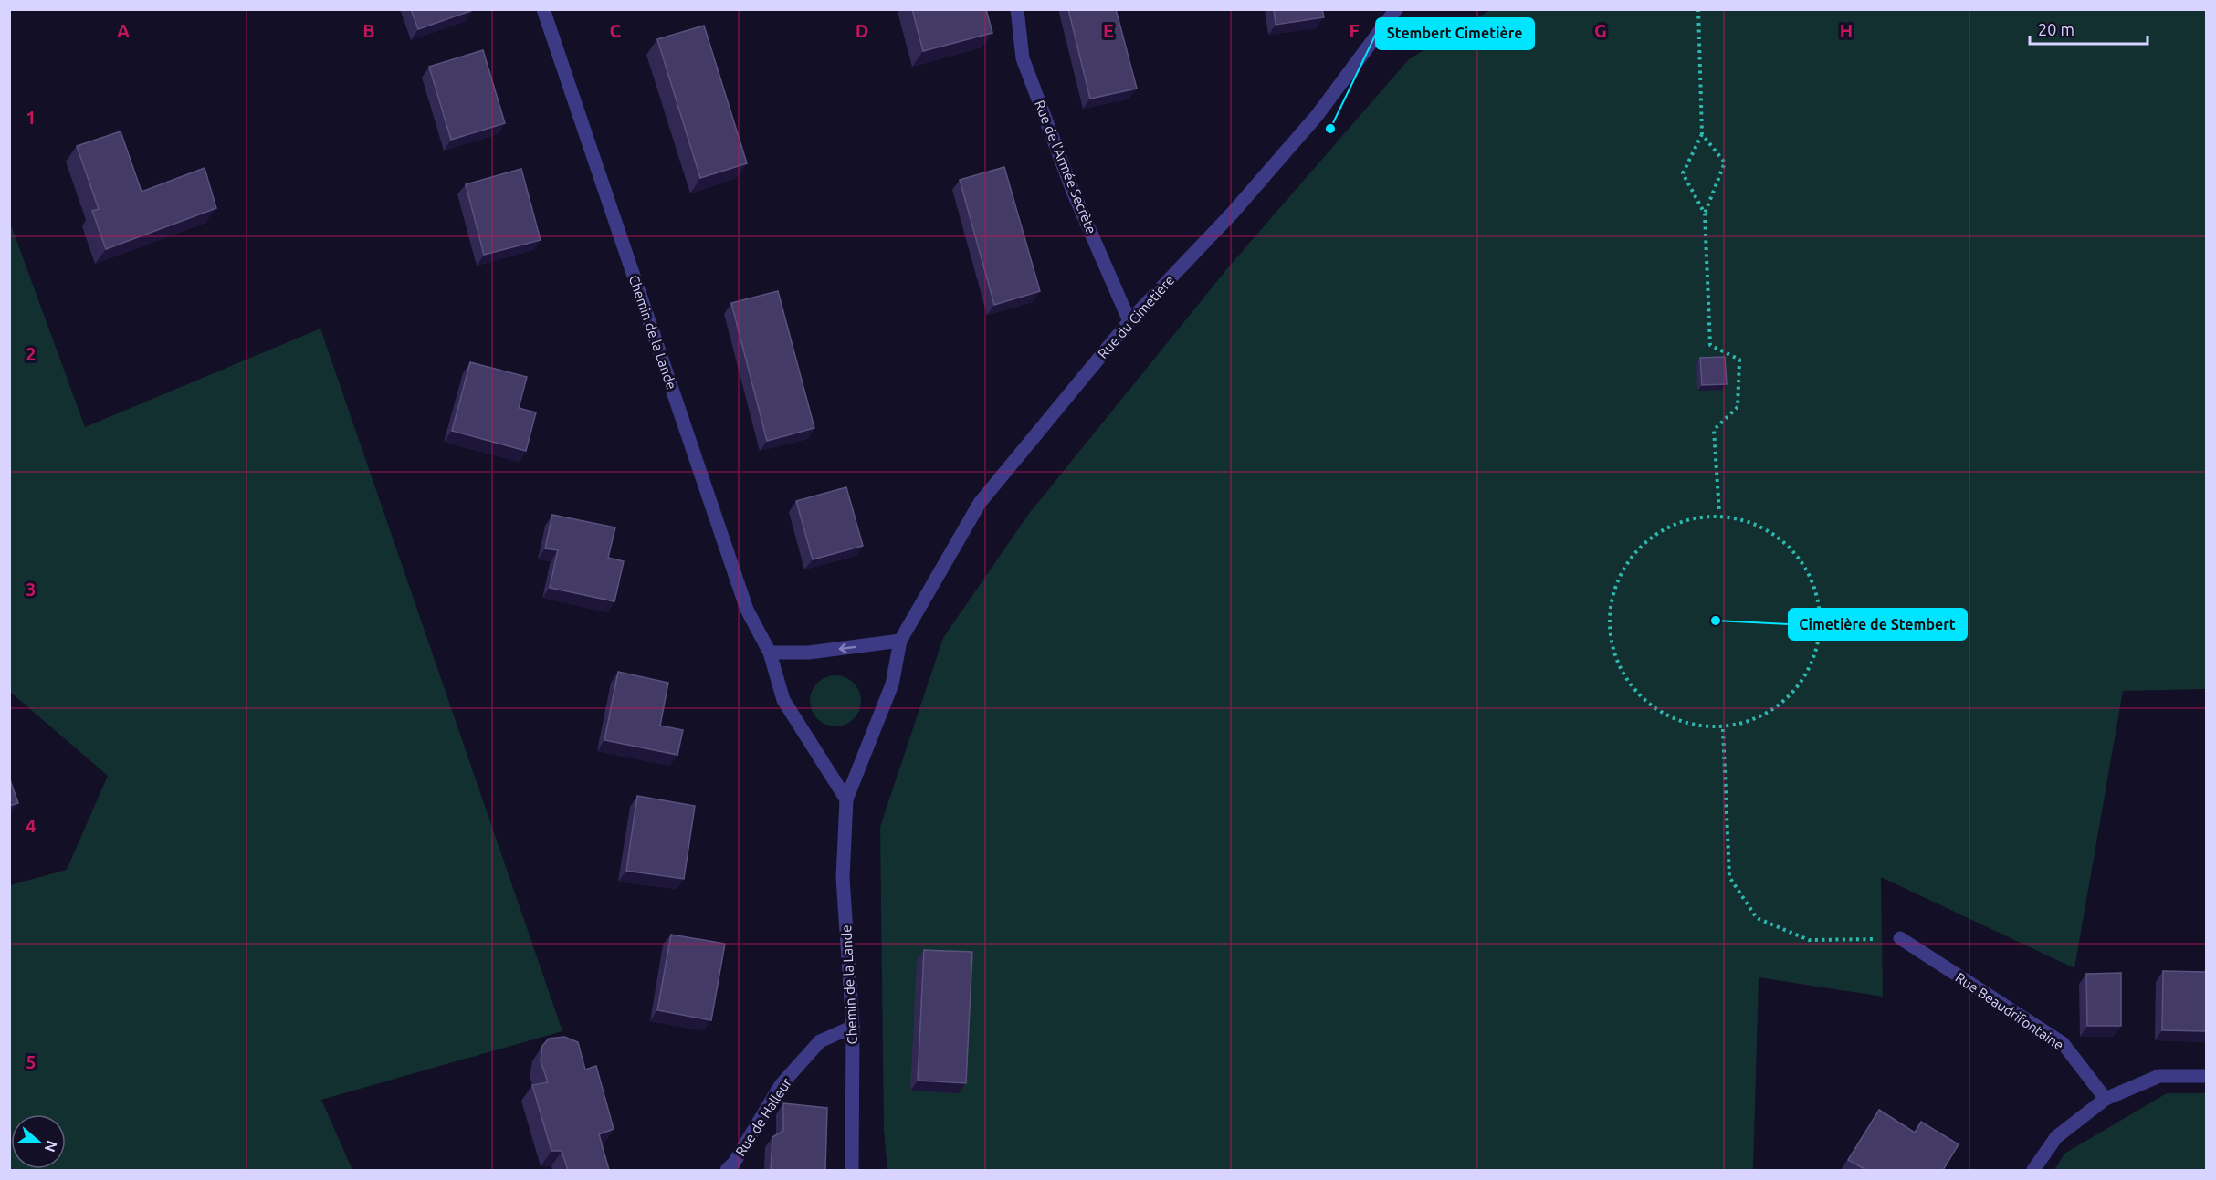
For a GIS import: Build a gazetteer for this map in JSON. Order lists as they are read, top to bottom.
{
  "streets": {
    "street": [
      "Rue de l'Armée Secrète",
      "Rue du Cimetière",
      "Chemin de la Lande",
      "Rue Beaudrifontaine",
      "Rue de Halleur"
    ]
  },
  "crossings": [
    ["Rue de l'Armée Secrète", "Rue du Cimetière"],
    ["Rue du Cimetière", "Chemin de la Lande"],
    ["Chemin de la Lande", "Rue de Halleur"]
  ],
  "places": ["Stembert Cimetière", "Cimetière de Stembert"],
  "scale_bar": "20 m",
  "north": "right",
  "grid": {
    "columns": [
      "A",
      "B",
      "C",
      "D",
      "E",
      "F",
      "G",
      "H"
    ],
    "rows": [
      "1",
      "2",
      "3",
      "4",
      "5"
    ]
  }
}
